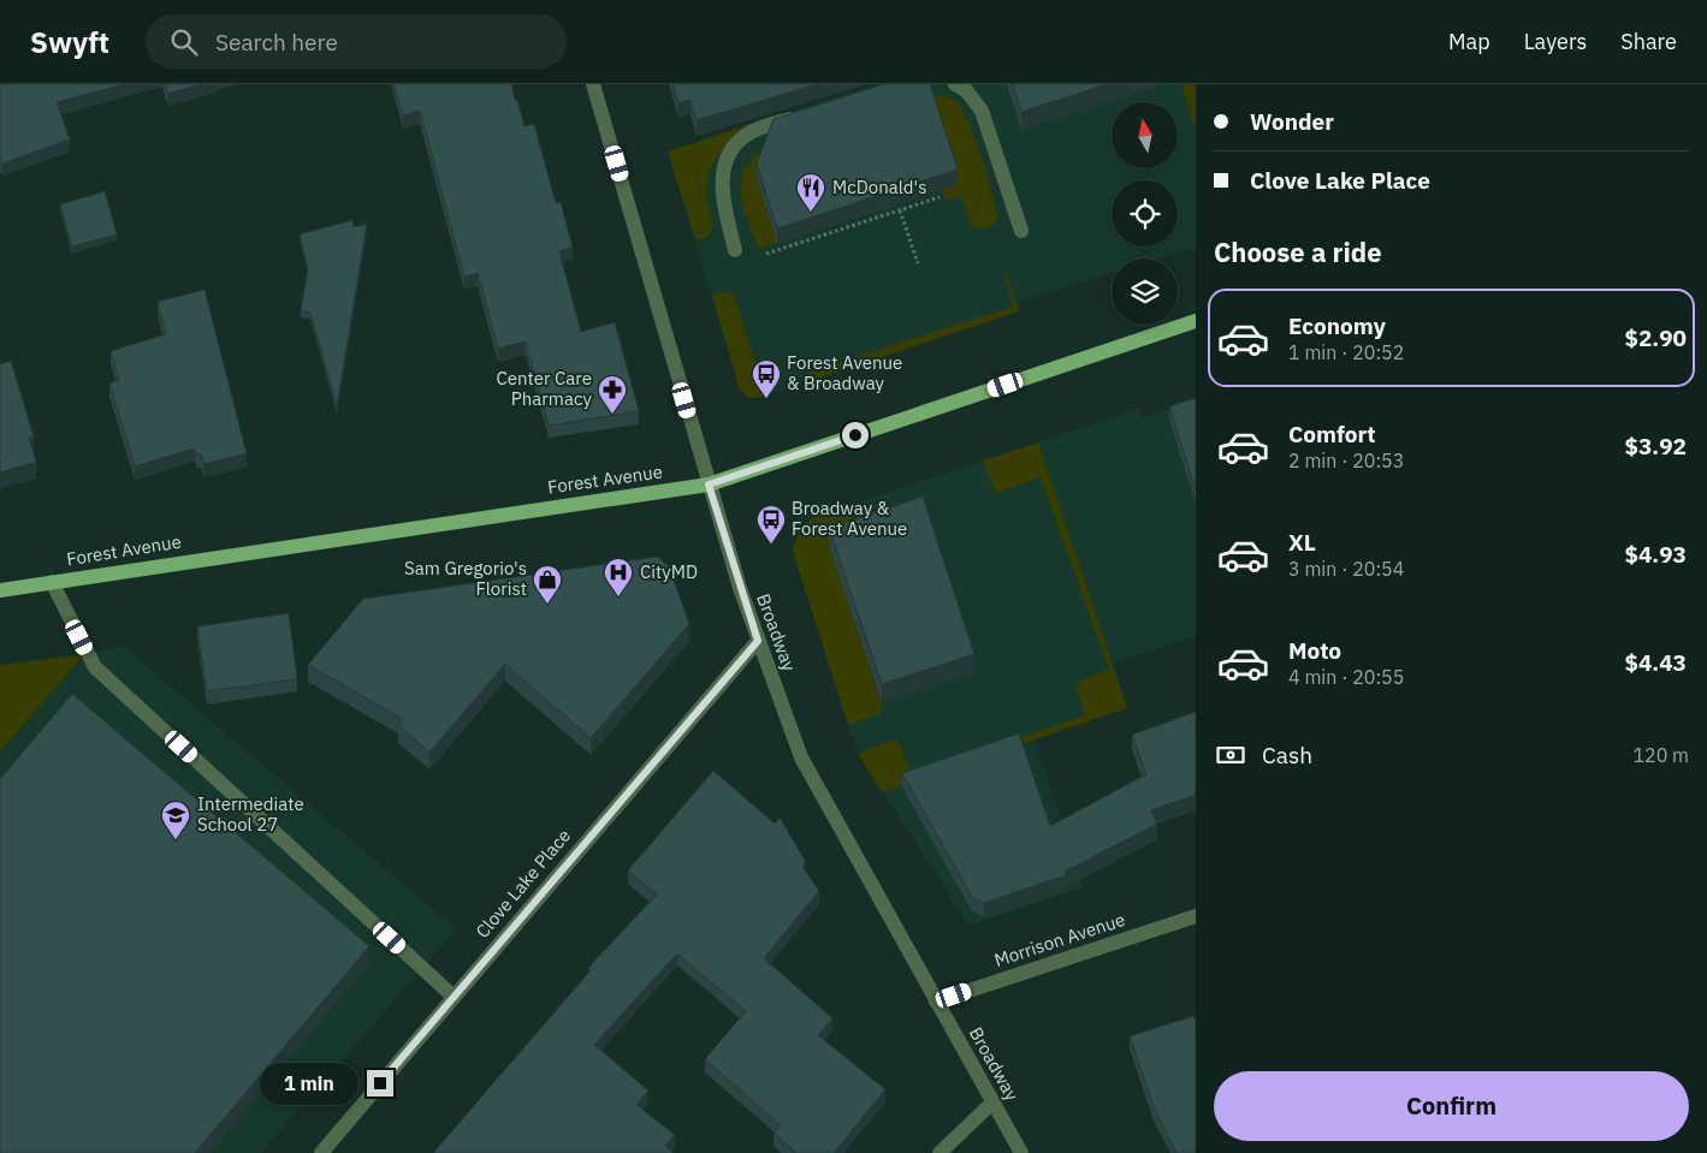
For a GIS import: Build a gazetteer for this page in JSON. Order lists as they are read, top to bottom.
{
  "streets": {
    "main road": ["Forest Avenue"],
    "street": ["Broadway", "Clove Lake Place", "Morrison Avenue"]
  },
  "crossings": [
    ["Forest Avenue", "Broadway"],
    ["Broadway", "Clove Lake Place"],
    ["Broadway", "Morrison Avenue"]
  ],
  "places": {
    "restaurant": ["McDonald's"],
    "bus stop": ["Forest Avenue & Broadway", "Broadway & Forest Avenue"],
    "pharmacy": ["Center Care Pharmacy"],
    "hospital": ["CityMD"],
    "shop": ["Sam Gregorio's Florist"],
    "school or university": ["Intermediate School 27"]
  },
  "north": "top",
  "page": {
    "header": "Swyft",
    "search": "Search here",
    "nav": ["Map", "Layers", "Share"],
    "banner": ["Wonder", "Clove Lake Place"],
    "heading": "Choose a ride",
    "list": [
      {
        "name": "Economy",
        "note": "1 min · 20:52",
        "value": "$2.90"
      },
      {
        "name": "Comfort",
        "note": "2 min · 20:53",
        "value": "$3.92"
      },
      {
        "name": "XL",
        "note": "3 min · 20:54",
        "value": "$4.93"
      },
      {
        "name": "Moto",
        "note": "4 min · 20:55",
        "value": "$4.43"
      }
    ],
    "pay": ["Cash", "120 m"],
    "buttons": "Confirm",
    "bubble": "1 min"
  }
}
